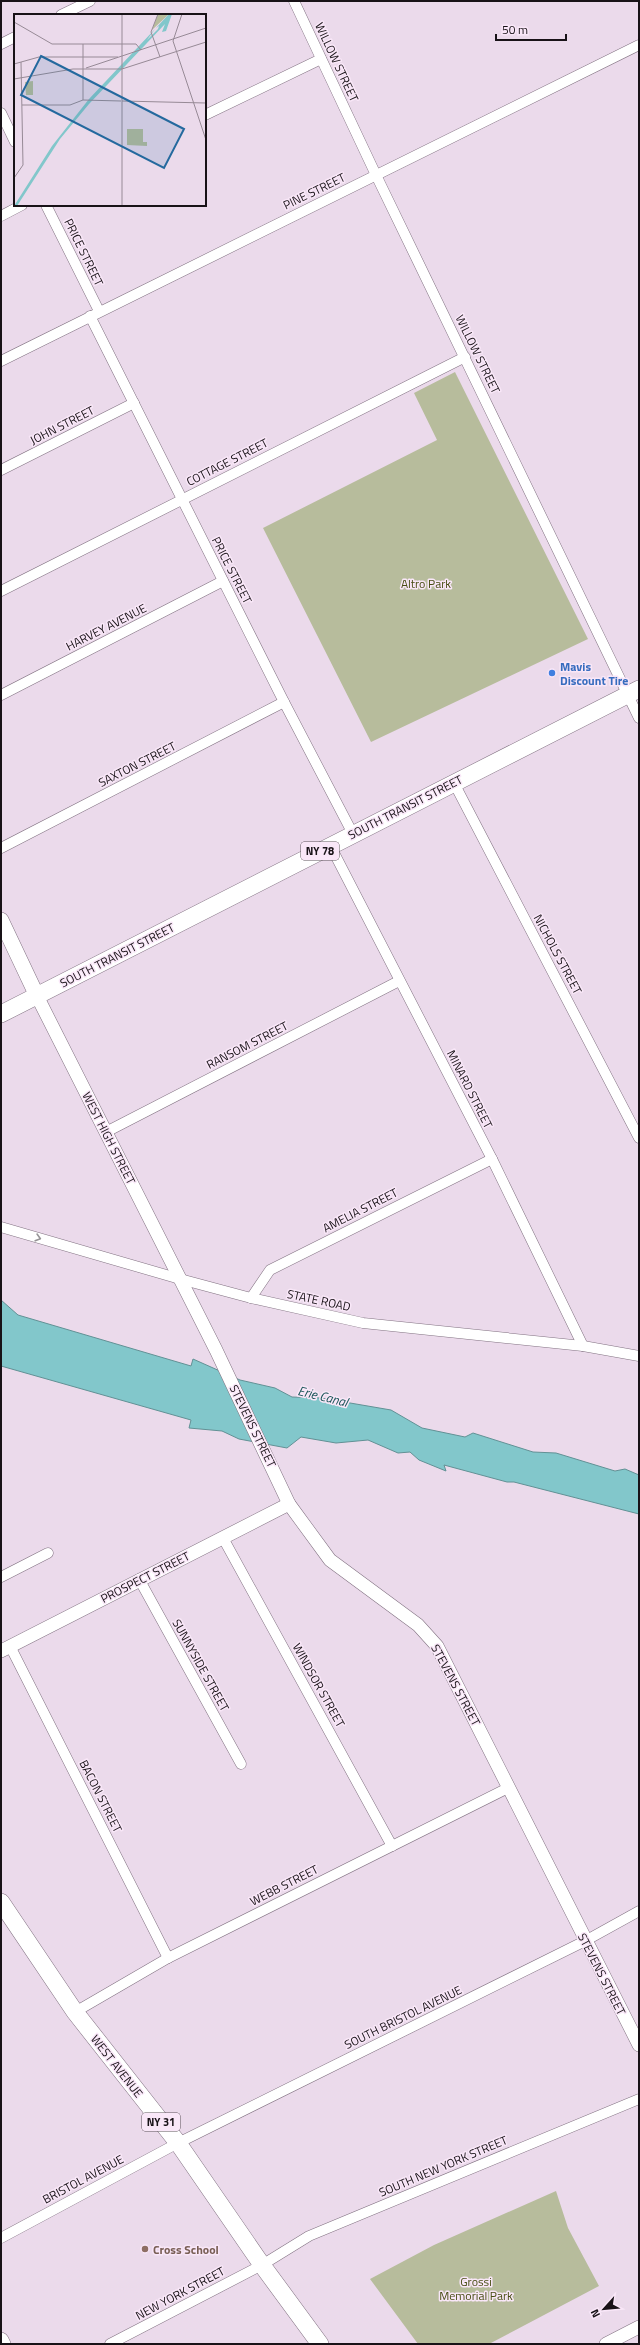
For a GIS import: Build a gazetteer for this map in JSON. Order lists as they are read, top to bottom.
{
  "streets": {
    "highway": [
      "SOUTH TRANSIT STREET",
      "NY 78",
      "WEST AVENUE",
      "NY 31"
    ],
    "street": [
      "WILLOW STREET",
      "PINE STREET",
      "PRICE STREET",
      "JOHN STREET",
      "COTTAGE STREET",
      "HARVEY AVENUE",
      "SAXTON STREET",
      "NICHOLS STREET",
      "RANSOM STREET",
      "MINARD STREET",
      "WEST HIGH STREET",
      "AMELIA STREET",
      "STATE ROAD",
      "STEVENS STREET",
      "PROSPECT STREET",
      "SUNNYSIDE STREET",
      "WINDSOR STREET",
      "BACON STREET",
      "WEBB STREET",
      "SOUTH BRISTOL AVENUE",
      "SOUTH NEW YORK STREET",
      "BRISTOL AVENUE",
      "NEW YORK STREET"
    ]
  },
  "crossings": [
    ["WILLOW STREET", "PINE STREET"],
    ["WILLOW STREET", "COTTAGE STREET"],
    ["WILLOW STREET", "SOUTH TRANSIT STREET"],
    ["PINE STREET", "PRICE STREET"],
    ["PRICE STREET", "JOHN STREET"],
    ["PRICE STREET", "COTTAGE STREET"],
    ["PRICE STREET", "HARVEY AVENUE"],
    ["PRICE STREET", "SAXTON STREET"],
    ["PRICE STREET", "SOUTH TRANSIT STREET"],
    ["SOUTH TRANSIT STREET", "NICHOLS STREET"],
    ["SOUTH TRANSIT STREET", "MINARD STREET"],
    ["SOUTH TRANSIT STREET", "WEST HIGH STREET"],
    ["RANSOM STREET", "MINARD STREET"],
    ["RANSOM STREET", "WEST HIGH STREET"],
    ["MINARD STREET", "AMELIA STREET"],
    ["MINARD STREET", "STATE ROAD"],
    ["WEST HIGH STREET", "STATE ROAD"],
    ["WEST HIGH STREET", "STEVENS STREET"],
    ["AMELIA STREET", "STATE ROAD"],
    ["STATE ROAD", "STEVENS STREET"],
    ["STEVENS STREET", "PROSPECT STREET"],
    ["STEVENS STREET", "WEBB STREET"],
    ["STEVENS STREET", "SOUTH BRISTOL AVENUE"],
    ["PROSPECT STREET", "SUNNYSIDE STREET"],
    ["PROSPECT STREET", "WINDSOR STREET"],
    ["PROSPECT STREET", "BACON STREET"],
    ["WINDSOR STREET", "WEBB STREET"],
    ["BACON STREET", "WEBB STREET"],
    ["WEBB STREET", "WEST AVENUE"],
    ["SOUTH BRISTOL AVENUE", "WEST AVENUE"],
    ["SOUTH BRISTOL AVENUE", "BRISTOL AVENUE"],
    ["WEST AVENUE", "SOUTH NEW YORK STREET"],
    ["WEST AVENUE", "BRISTOL AVENUE"],
    ["WEST AVENUE", "NEW YORK STREET"],
    ["SOUTH NEW YORK STREET", "NEW YORK STREET"]
  ],
  "water": ["Erie Canal"],
  "parks": ["Altro Park", "Grossi Memorial Park"],
  "places": ["Mavis Discount Tire", "Cross School"],
  "scale_bar": "50 m",
  "north": "bottom left"
}
